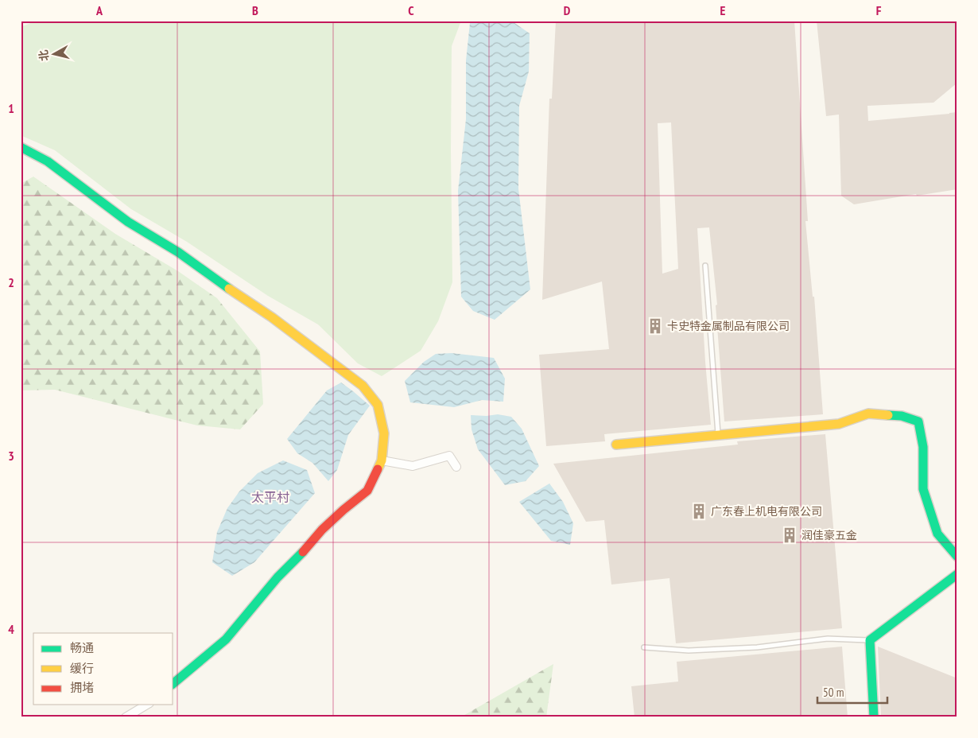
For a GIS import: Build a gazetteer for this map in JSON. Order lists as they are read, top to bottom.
{
  "districts": ["太平村"],
  "places": {
    "building": ["卡史特金属制品有限公司", "广东春上机电有限公司", "润佳豪五金"]
  },
  "legend": ["畅通", "缓行", "拥堵"],
  "scale_bar": "50 m",
  "north": "left",
  "grid": {
    "columns": [
      "A",
      "B",
      "C",
      "D",
      "E",
      "F"
    ],
    "rows": [
      "1",
      "2",
      "3",
      "4"
    ]
  }
}
